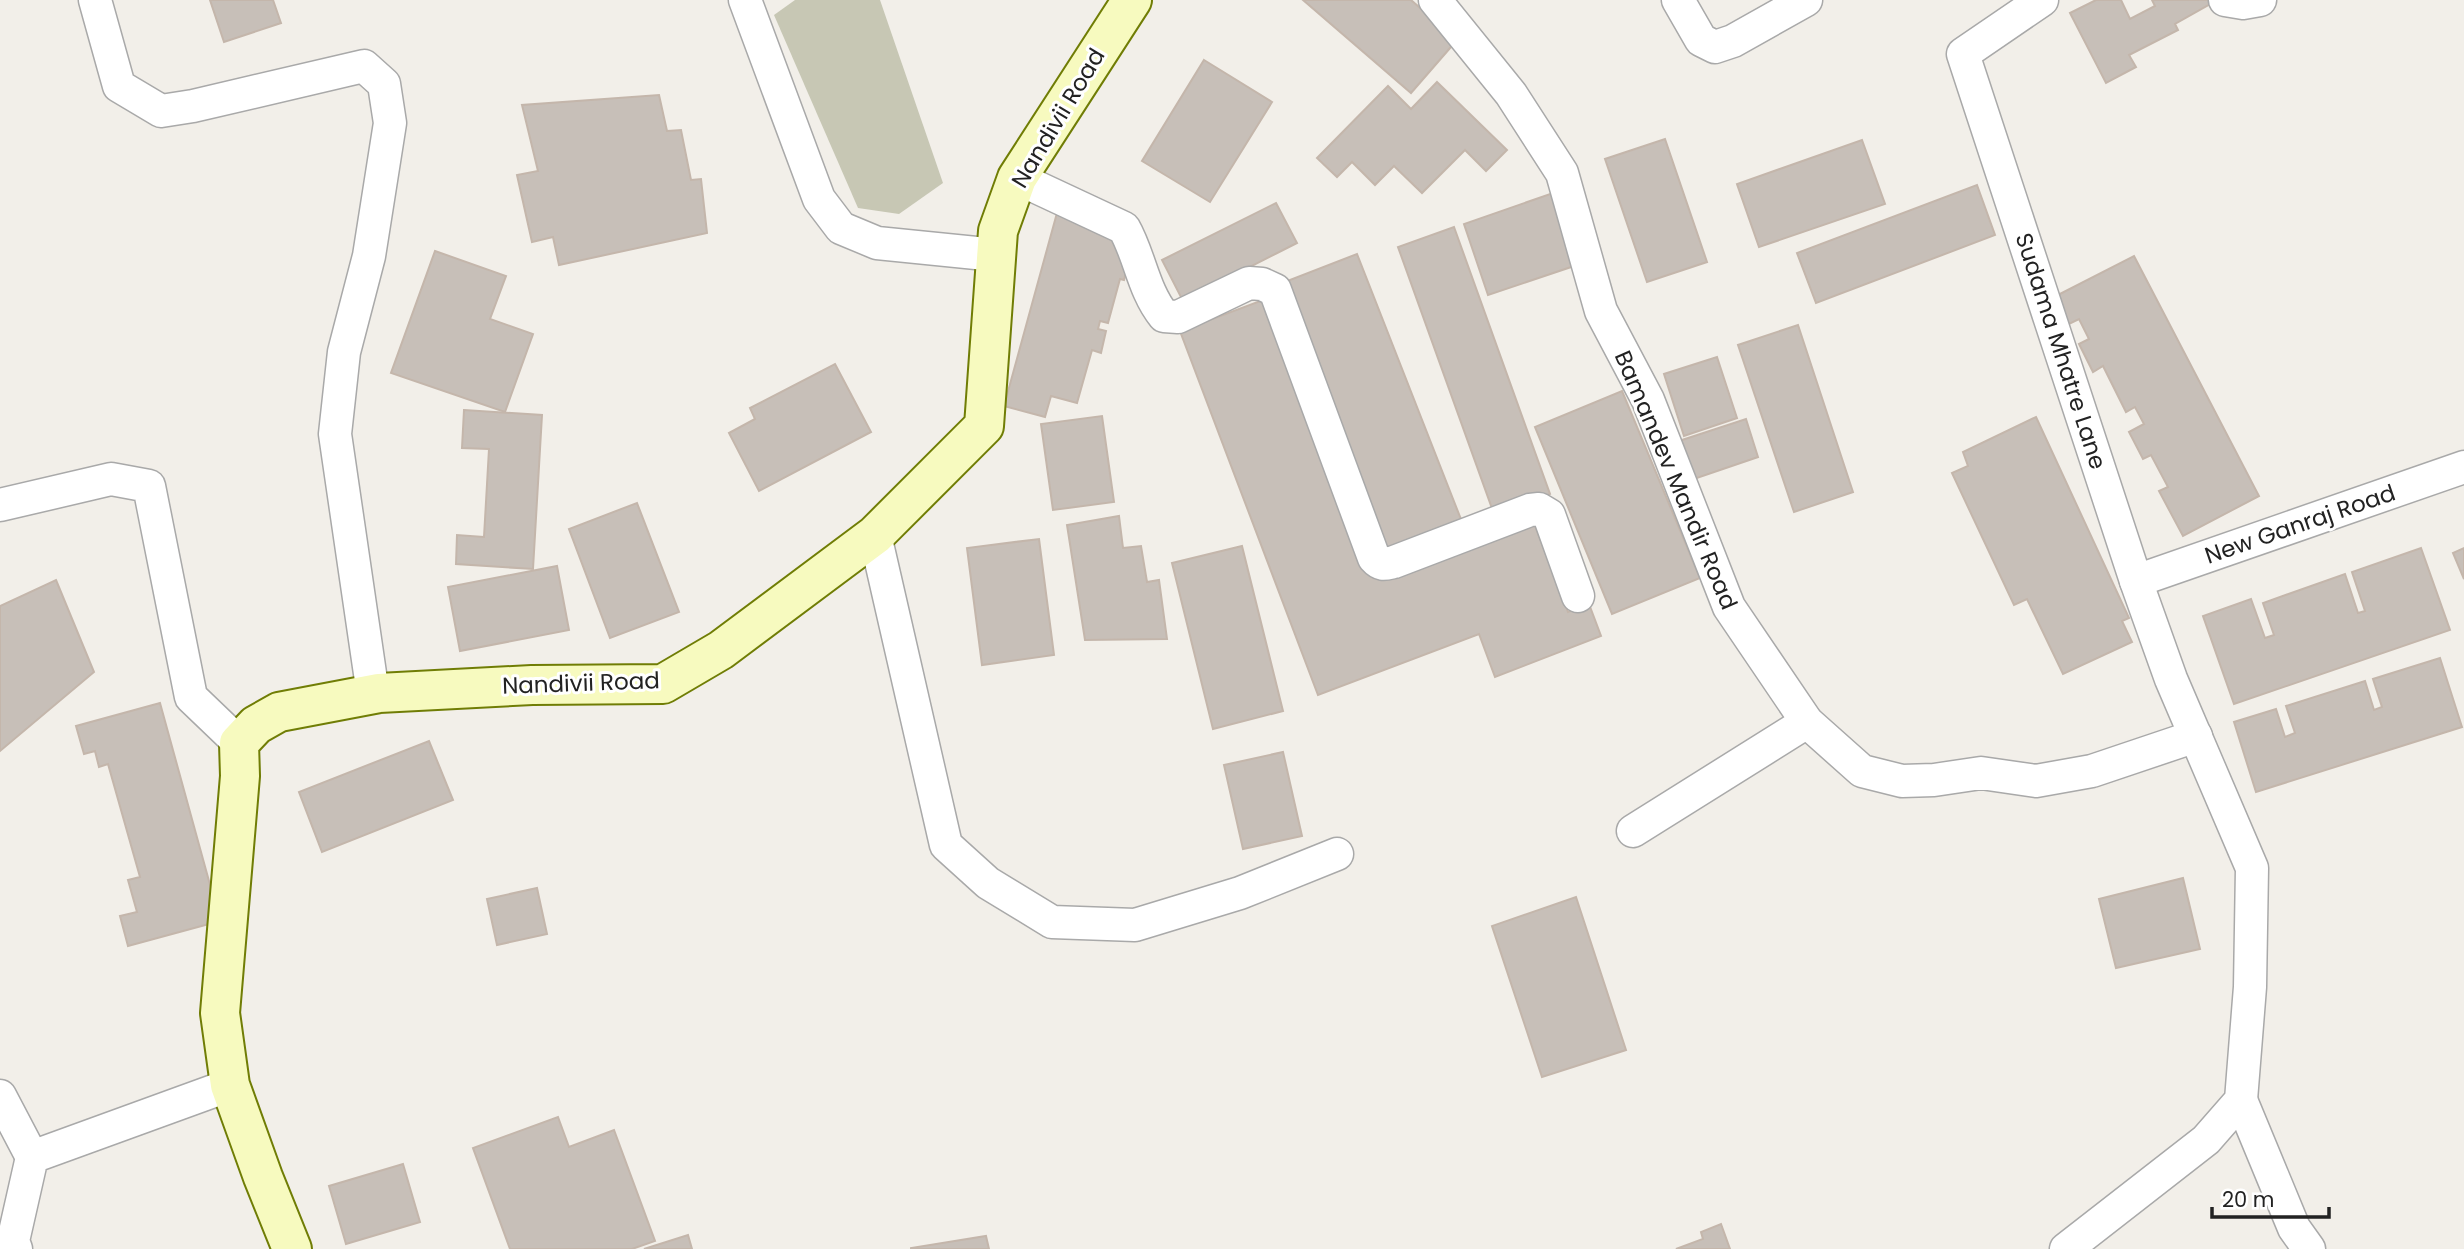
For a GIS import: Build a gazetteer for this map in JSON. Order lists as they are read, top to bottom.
{
  "streets": {
    "street": [
      "Nandivii Road",
      "Sudama Mhatre Lane",
      "Bamandev Mandir Road",
      "New Ganraj Road"
    ]
  },
  "crossings": [
    ["Sudama Mhatre Lane", "Bamandev Mandir Road"],
    ["Sudama Mhatre Lane", "New Ganraj Road"]
  ],
  "scale_bar": "20 m"
}
